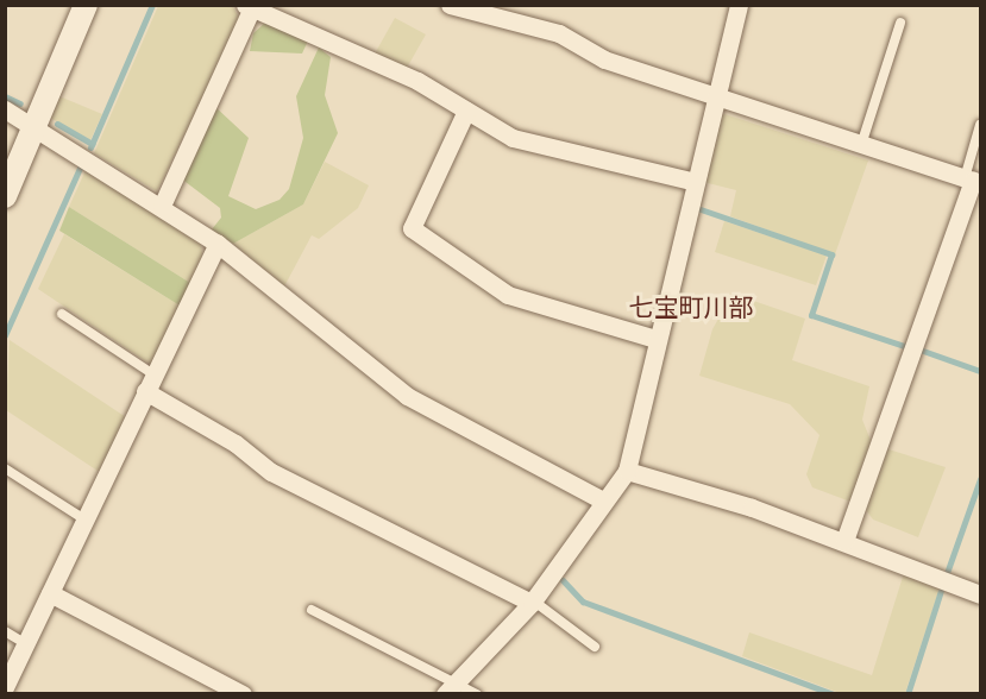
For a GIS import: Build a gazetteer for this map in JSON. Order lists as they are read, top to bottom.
{
  "districts": ["七宝町川部"]
}
